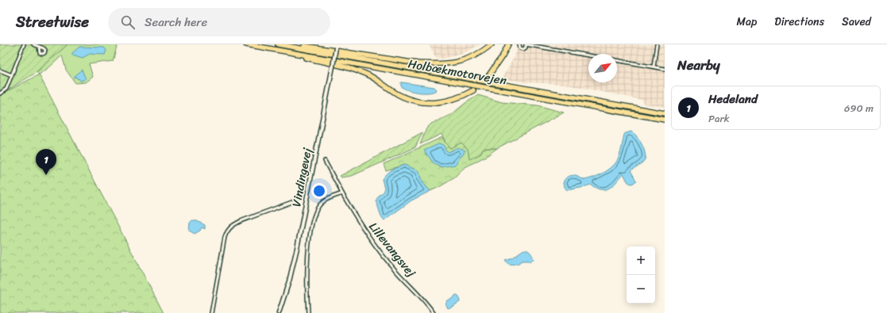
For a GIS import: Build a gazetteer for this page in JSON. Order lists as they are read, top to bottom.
{
  "streets": {
    "highway": ["Holbækmotorvejen"],
    "main road": ["Vindingevej"],
    "street": ["Lillevangsvej"]
  },
  "north": "top right",
  "page": {
    "header": "Streetwise",
    "search": "Search here",
    "nav": ["Map", "Directions", "Saved"],
    "heading": "Nearby",
    "list": [
      {
        "mark": "1",
        "name": "Hedeland",
        "note": "Park",
        "value": "690 m"
      }
    ],
    "pins": "1",
    "map_buttons": ["+", "−"]
  }
}
